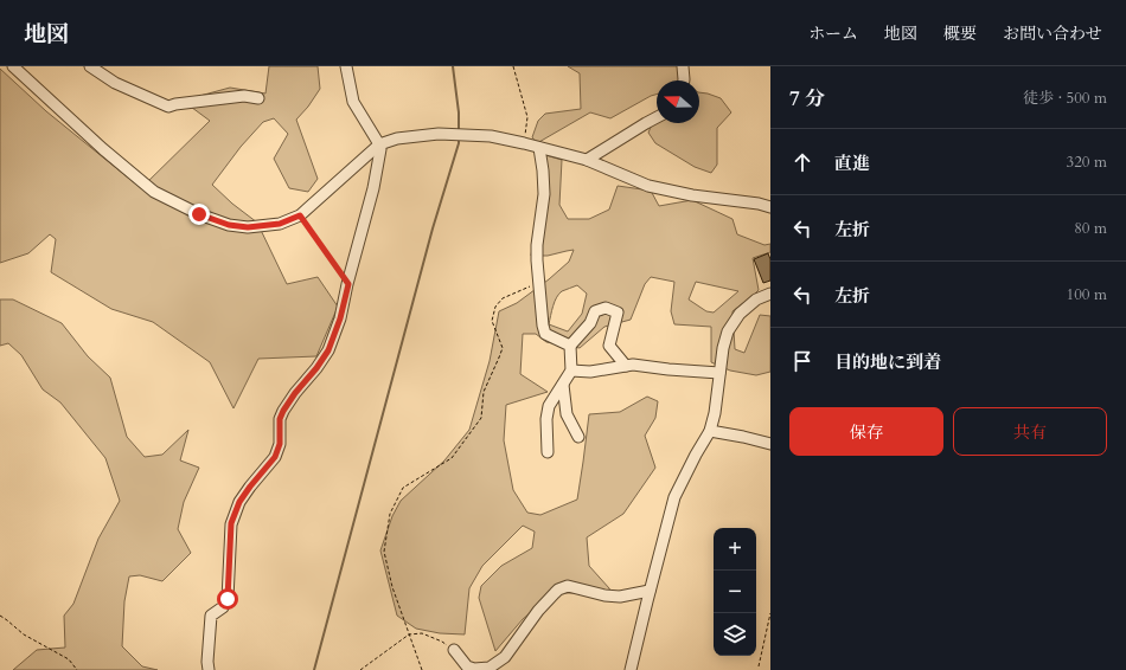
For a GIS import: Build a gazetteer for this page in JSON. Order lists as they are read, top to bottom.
{
  "north": "left",
  "page": {
    "header": "地図",
    "nav": [
      "ホーム",
      "地図",
      "概要",
      "お問い合わせ"
    ],
    "heading": ["7 分", "徒歩 · 500 m"],
    "list": [
      ["直進", "320 m"],
      ["左折", "80 m"],
      ["左折", "100 m"],
      "目的地に到着"
    ],
    "buttons": ["保存", "共有"],
    "map_buttons": ["+", "−"]
  }
}
